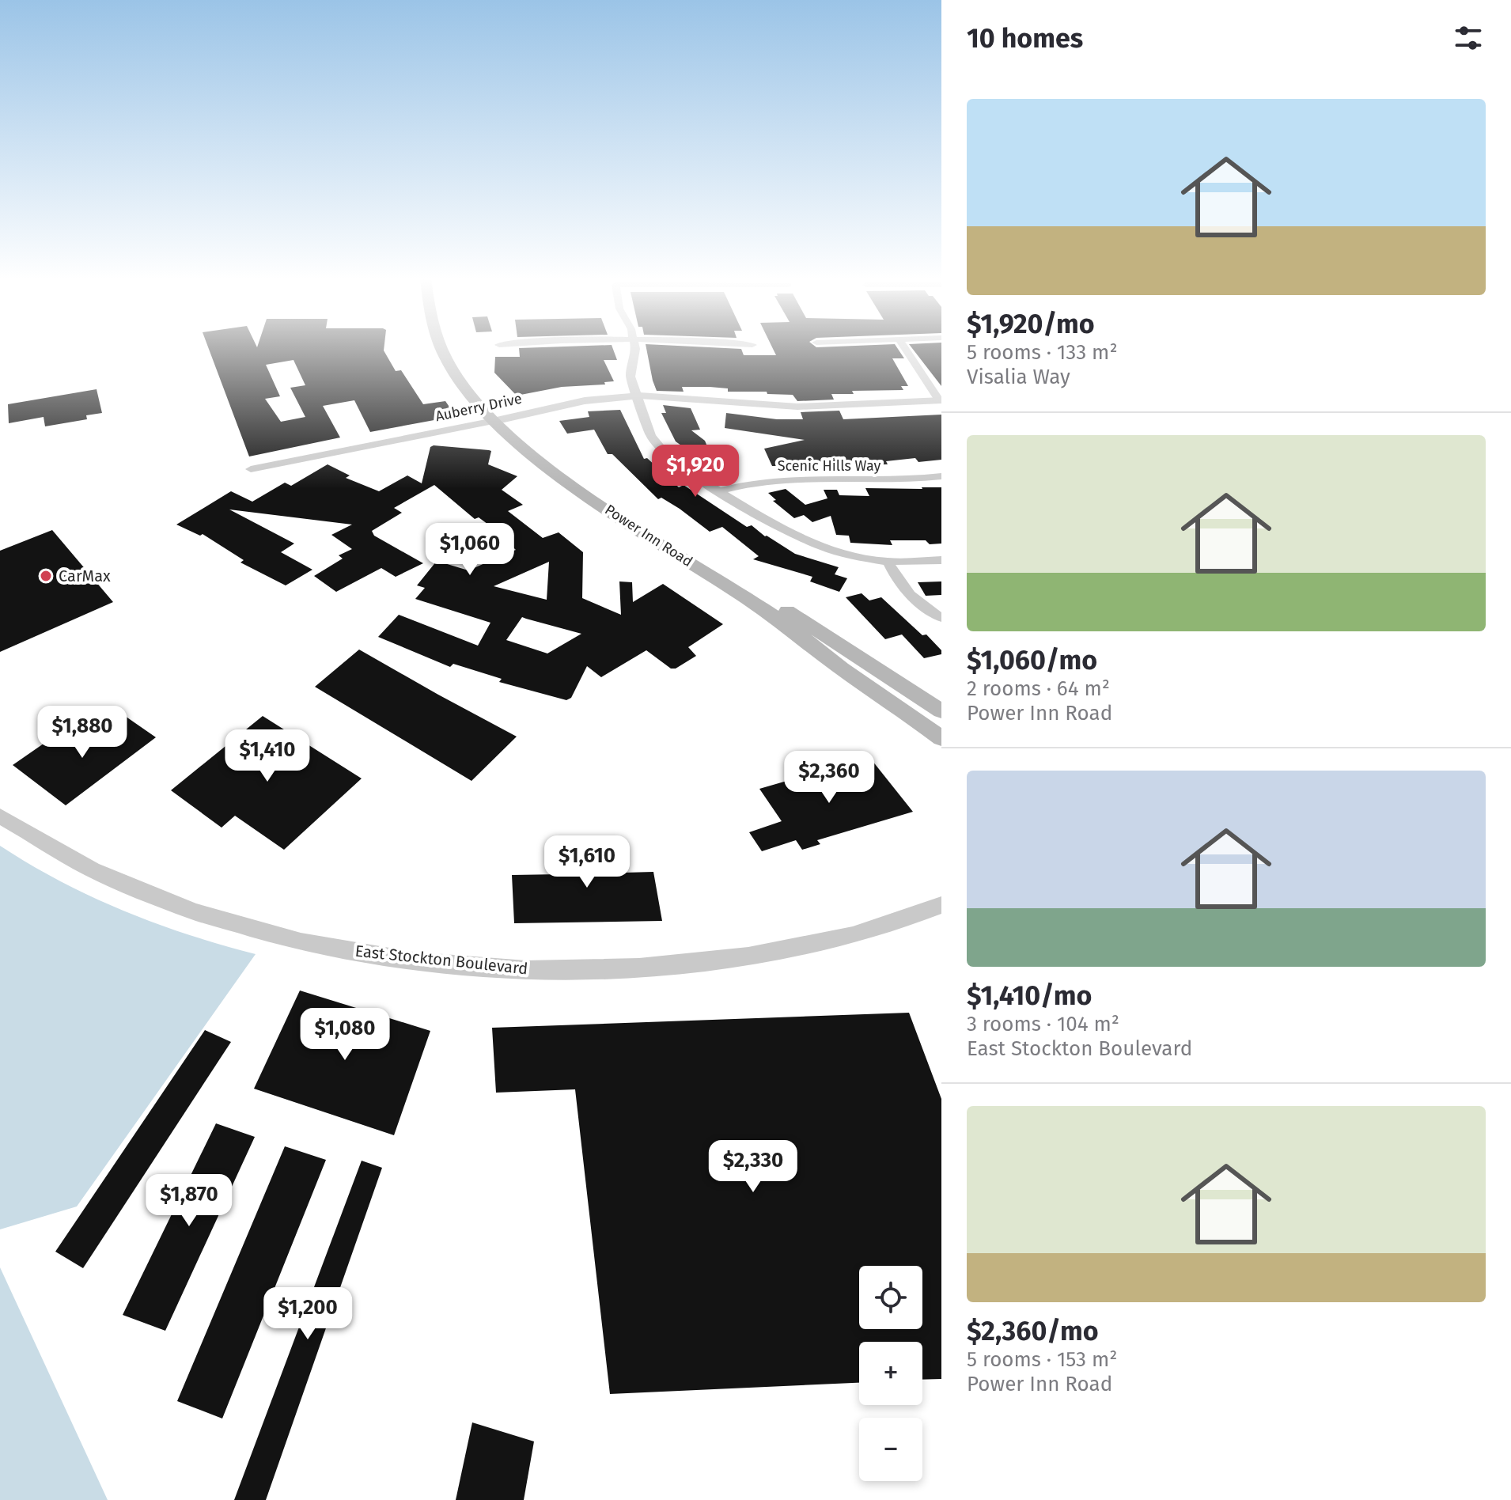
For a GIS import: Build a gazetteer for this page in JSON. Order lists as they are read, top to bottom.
{
  "streets": {
    "main road": ["Power Inn Road"],
    "street": ["Auberry Drive", "Scenic Hills Way", "East Stockton Boulevard"]
  },
  "crossings": [
    ["Auberry Drive", "Power Inn Road"]
  ],
  "places": ["CarMax"],
  "page": {
    "heading": "10 homes",
    "list": [
      {
        "name": "$1,920/mo",
        "note": "5 rooms · 133 m² · Visalia Way"
      },
      {
        "name": "$1,060/mo",
        "note": "2 rooms · 64 m² · Power Inn Road"
      },
      {
        "name": "$1,410/mo",
        "note": "3 rooms · 104 m² · East Stockton Boulevard"
      },
      {
        "name": "$2,360/mo",
        "note": "5 rooms · 153 m² · Power Inn Road"
      }
    ],
    "price": [
      "$1,920",
      "$1,060",
      "$1,880",
      "$1,410",
      "$2,360",
      "$1,610",
      "$1,080",
      "$2,330",
      "$1,870",
      "$1,200"
    ],
    "map_buttons": ["+", "−"]
  }
}
